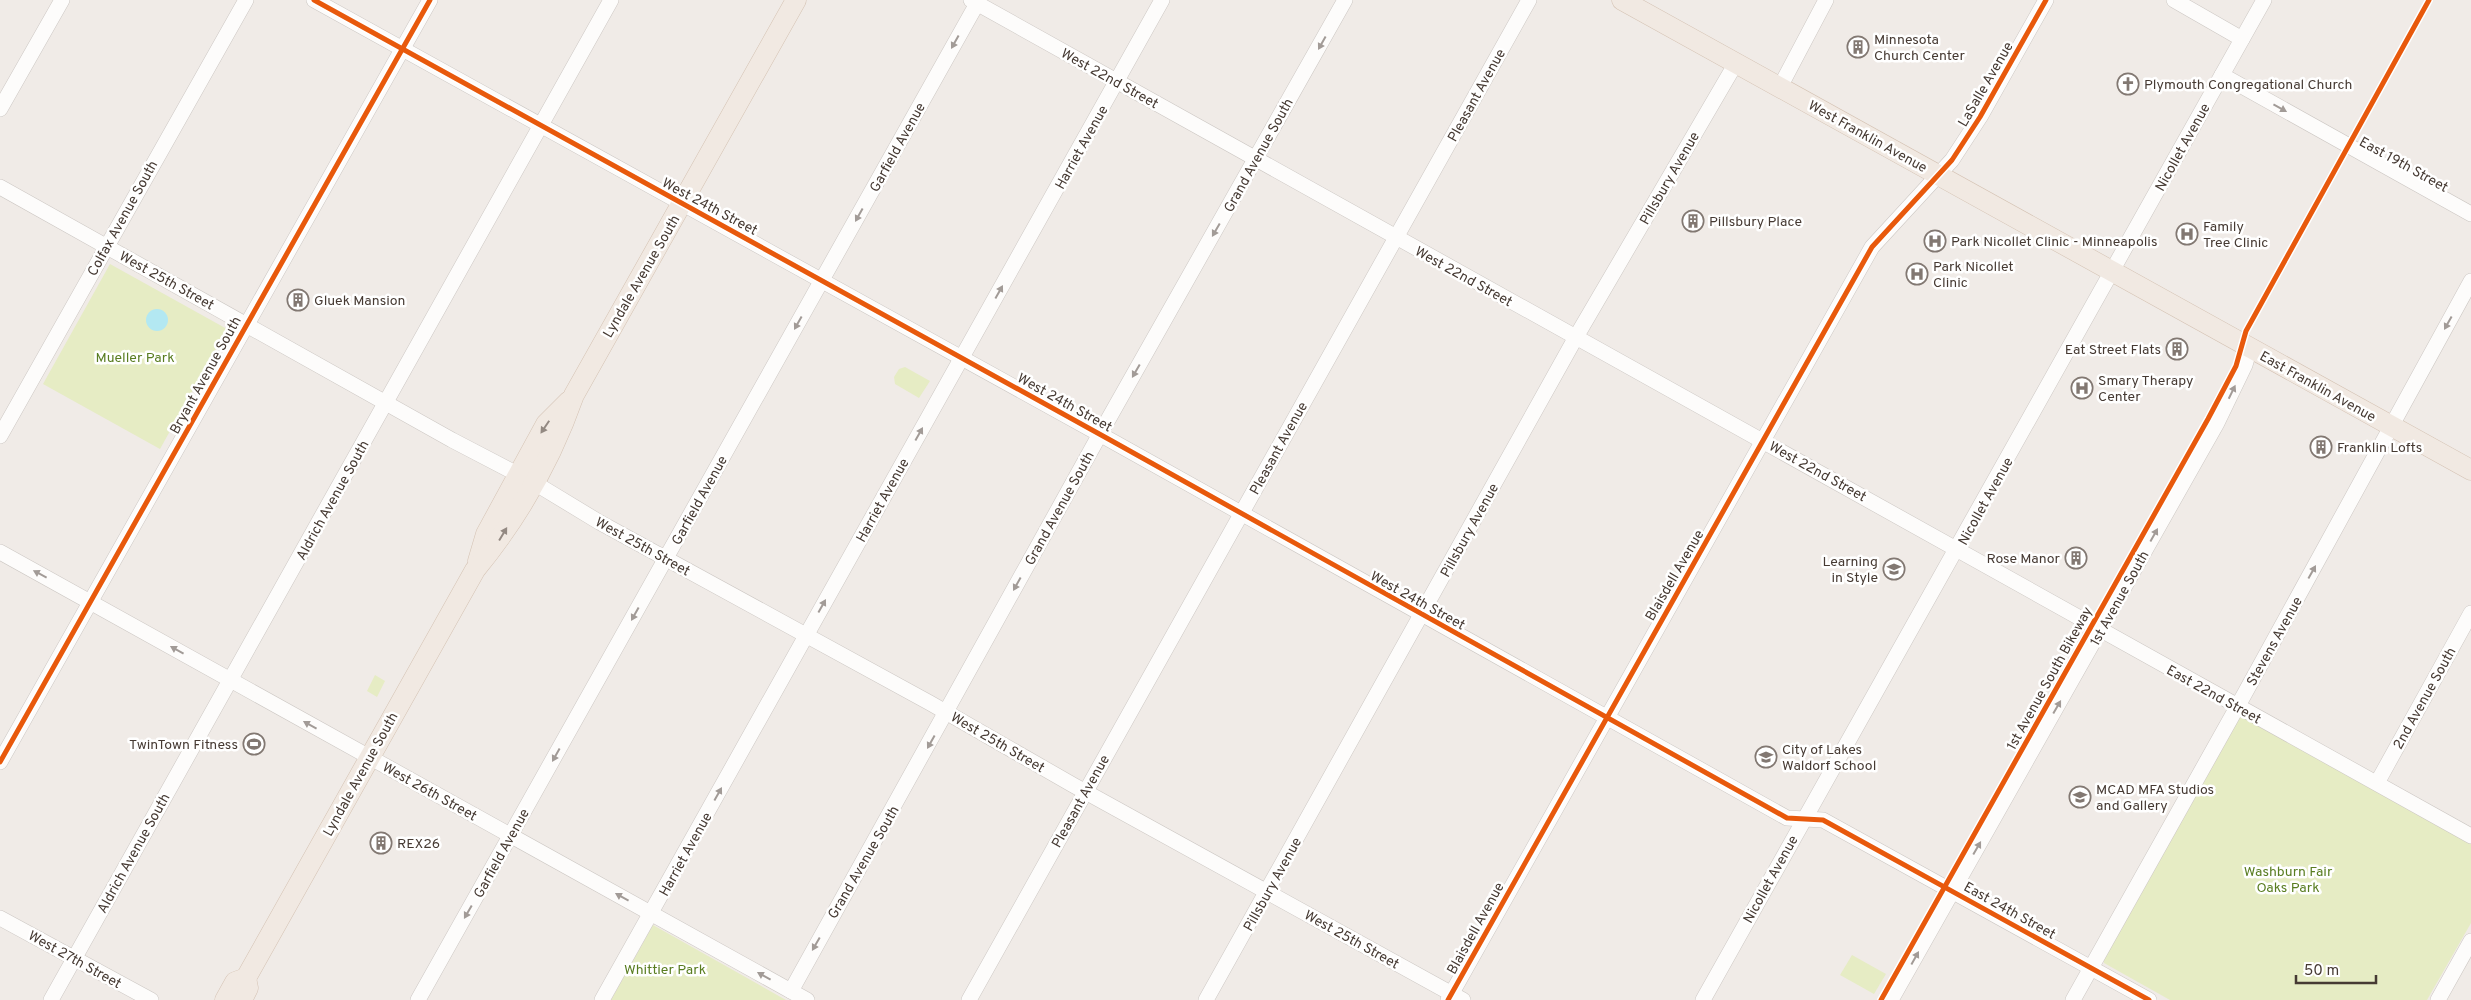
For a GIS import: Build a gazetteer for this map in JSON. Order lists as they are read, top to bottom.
{
  "streets": {
    "main road": ["West Franklin Avenue", "Lyndale Avenue South", "East Franklin Avenue"],
    "street": [
      "West 22nd Street",
      "LaSalle Avenue",
      "Pleasant Avenue",
      "Garfield Avenue",
      "Harriet Avenue",
      "Nicollet Avenue",
      "Grand Avenue South",
      "East 19th Street",
      "Pillsbury Avenue",
      "West 24th Street",
      "Colfax Avenue South",
      "West 25th Street",
      "Bryant Avenue South",
      "Aldrich Avenue South",
      "Blaisdell Avenue",
      "1st Avenue South",
      "Stevens Avenue",
      "East 22nd Street",
      "2nd Avenue South",
      "West 26th Street",
      "East 24th Street",
      "West 27th Street"
    ],
    "cycle path": ["1st Avenue South Bikeway"]
  },
  "crossings": [
    ["West 22nd Street", "Pleasant Avenue"],
    ["West 22nd Street", "Garfield Avenue"],
    ["West 22nd Street", "Harriet Avenue"],
    ["West 22nd Street", "Nicollet Avenue"],
    ["West 22nd Street", "Grand Avenue South"],
    ["West 22nd Street", "Pillsbury Avenue"],
    ["West 22nd Street", "Blaisdell Avenue"],
    ["West 22nd Street", "East 22nd Street"],
    ["LaSalle Avenue", "West Franklin Avenue"],
    ["LaSalle Avenue", "Blaisdell Avenue"],
    ["Pleasant Avenue", "West 24th Street"],
    ["Pleasant Avenue", "West 25th Street"],
    ["West Franklin Avenue", "Nicollet Avenue"],
    ["West Franklin Avenue", "Pillsbury Avenue"],
    ["West Franklin Avenue", "East Franklin Avenue"],
    ["West Franklin Avenue", "Blaisdell Avenue"],
    ["Garfield Avenue", "West 24th Street"],
    ["Garfield Avenue", "West 25th Street"],
    ["Garfield Avenue", "West 26th Street"],
    ["Harriet Avenue", "West 24th Street"],
    ["Harriet Avenue", "West 25th Street"],
    ["Harriet Avenue", "West 26th Street"],
    ["Nicollet Avenue", "East 19th Street"],
    ["Nicollet Avenue", "West 24th Street"],
    ["Nicollet Avenue", "East Franklin Avenue"],
    ["Nicollet Avenue", "East 22nd Street"],
    ["Nicollet Avenue", "East 24th Street"],
    ["Grand Avenue South", "West 24th Street"],
    ["Grand Avenue South", "West 25th Street"],
    ["Grand Avenue South", "West 26th Street"],
    ["Pillsbury Avenue", "West 24th Street"],
    ["Pillsbury Avenue", "West 25th Street"],
    ["West 24th Street", "Lyndale Avenue South"],
    ["West 24th Street", "Bryant Avenue South"],
    ["West 24th Street", "Aldrich Avenue South"],
    ["West 24th Street", "Blaisdell Avenue"],
    ["West 24th Street", "East 24th Street"],
    ["Colfax Avenue South", "West 25th Street"],
    ["Lyndale Avenue South", "West 25th Street"],
    ["Lyndale Avenue South", "West 26th Street"],
    ["West 25th Street", "Bryant Avenue South"],
    ["West 25th Street", "Aldrich Avenue South"],
    ["West 25th Street", "Blaisdell Avenue"],
    ["Bryant Avenue South", "West 26th Street"],
    ["East Franklin Avenue", "1st Avenue South"],
    ["East Franklin Avenue", "Stevens Avenue"],
    ["Aldrich Avenue South", "West 26th Street"],
    ["Aldrich Avenue South", "West 27th Street"],
    ["1st Avenue South", "East 22nd Street"],
    ["1st Avenue South", "East 24th Street"],
    ["Stevens Avenue", "East 22nd Street"],
    ["Stevens Avenue", "East 24th Street"],
    ["East 22nd Street", "2nd Avenue South"]
  ],
  "one_way": [
    "Garfield Avenue",
    "Harriet Avenue",
    "Grand Avenue South",
    "East 19th Street",
    "1st Avenue South",
    "West 26th Street"
  ],
  "parks": ["Mueller Park", "Washburn Fair Oaks Park", "Whittier Park"],
  "places": {
    "building": [
      "Minnesota Church Center",
      "Pillsbury Place",
      "Gluek Mansion",
      "Eat Street Flats",
      "Franklin Lofts",
      "Rose Manor",
      "REX26"
    ],
    "church": ["Plymouth Congregational Church"],
    "hospital": [
      "Family Tree Clinic",
      "Park Nicollet Clinic - Minneapolis",
      "Park Nicollet Clinic",
      "Smary Therapy Center"
    ],
    "school or university": ["Learning in Style", "City of Lakes Waldorf School", "MCAD MFA Studios and Gallery"],
    "sports": ["TwinTown Fitness"]
  },
  "scale_bar": "50 m"
}
